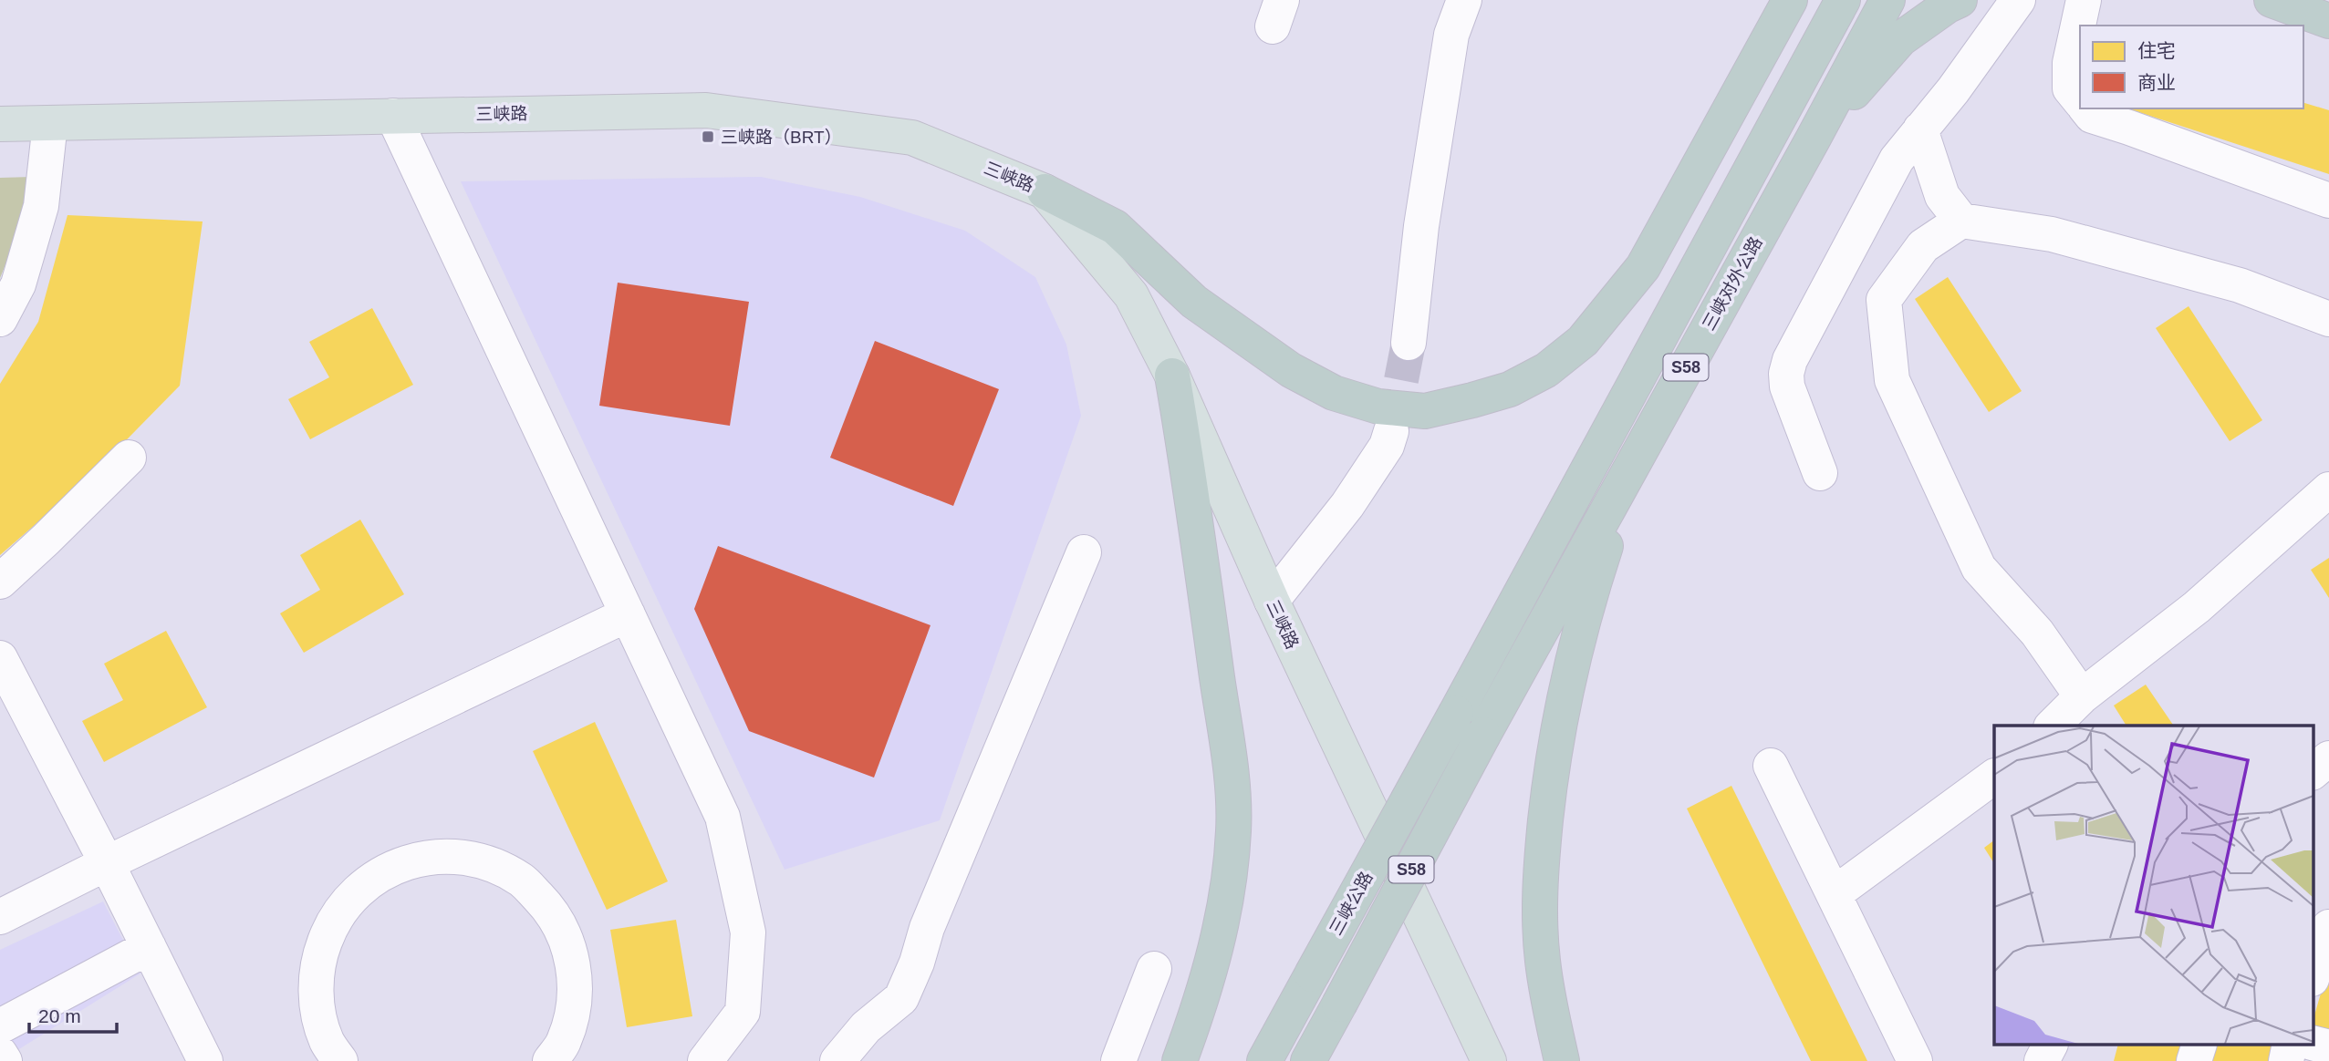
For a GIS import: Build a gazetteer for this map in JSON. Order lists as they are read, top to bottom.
{
  "streets": {
    "highway": ["三峡对外公路", "S58", "三峡公路"],
    "main road": ["三峡路"]
  },
  "places": {
    "transit": ["三峡路（BRT）"]
  },
  "legend": ["住宅", "商业"],
  "scale_bar": "20 m"
}
